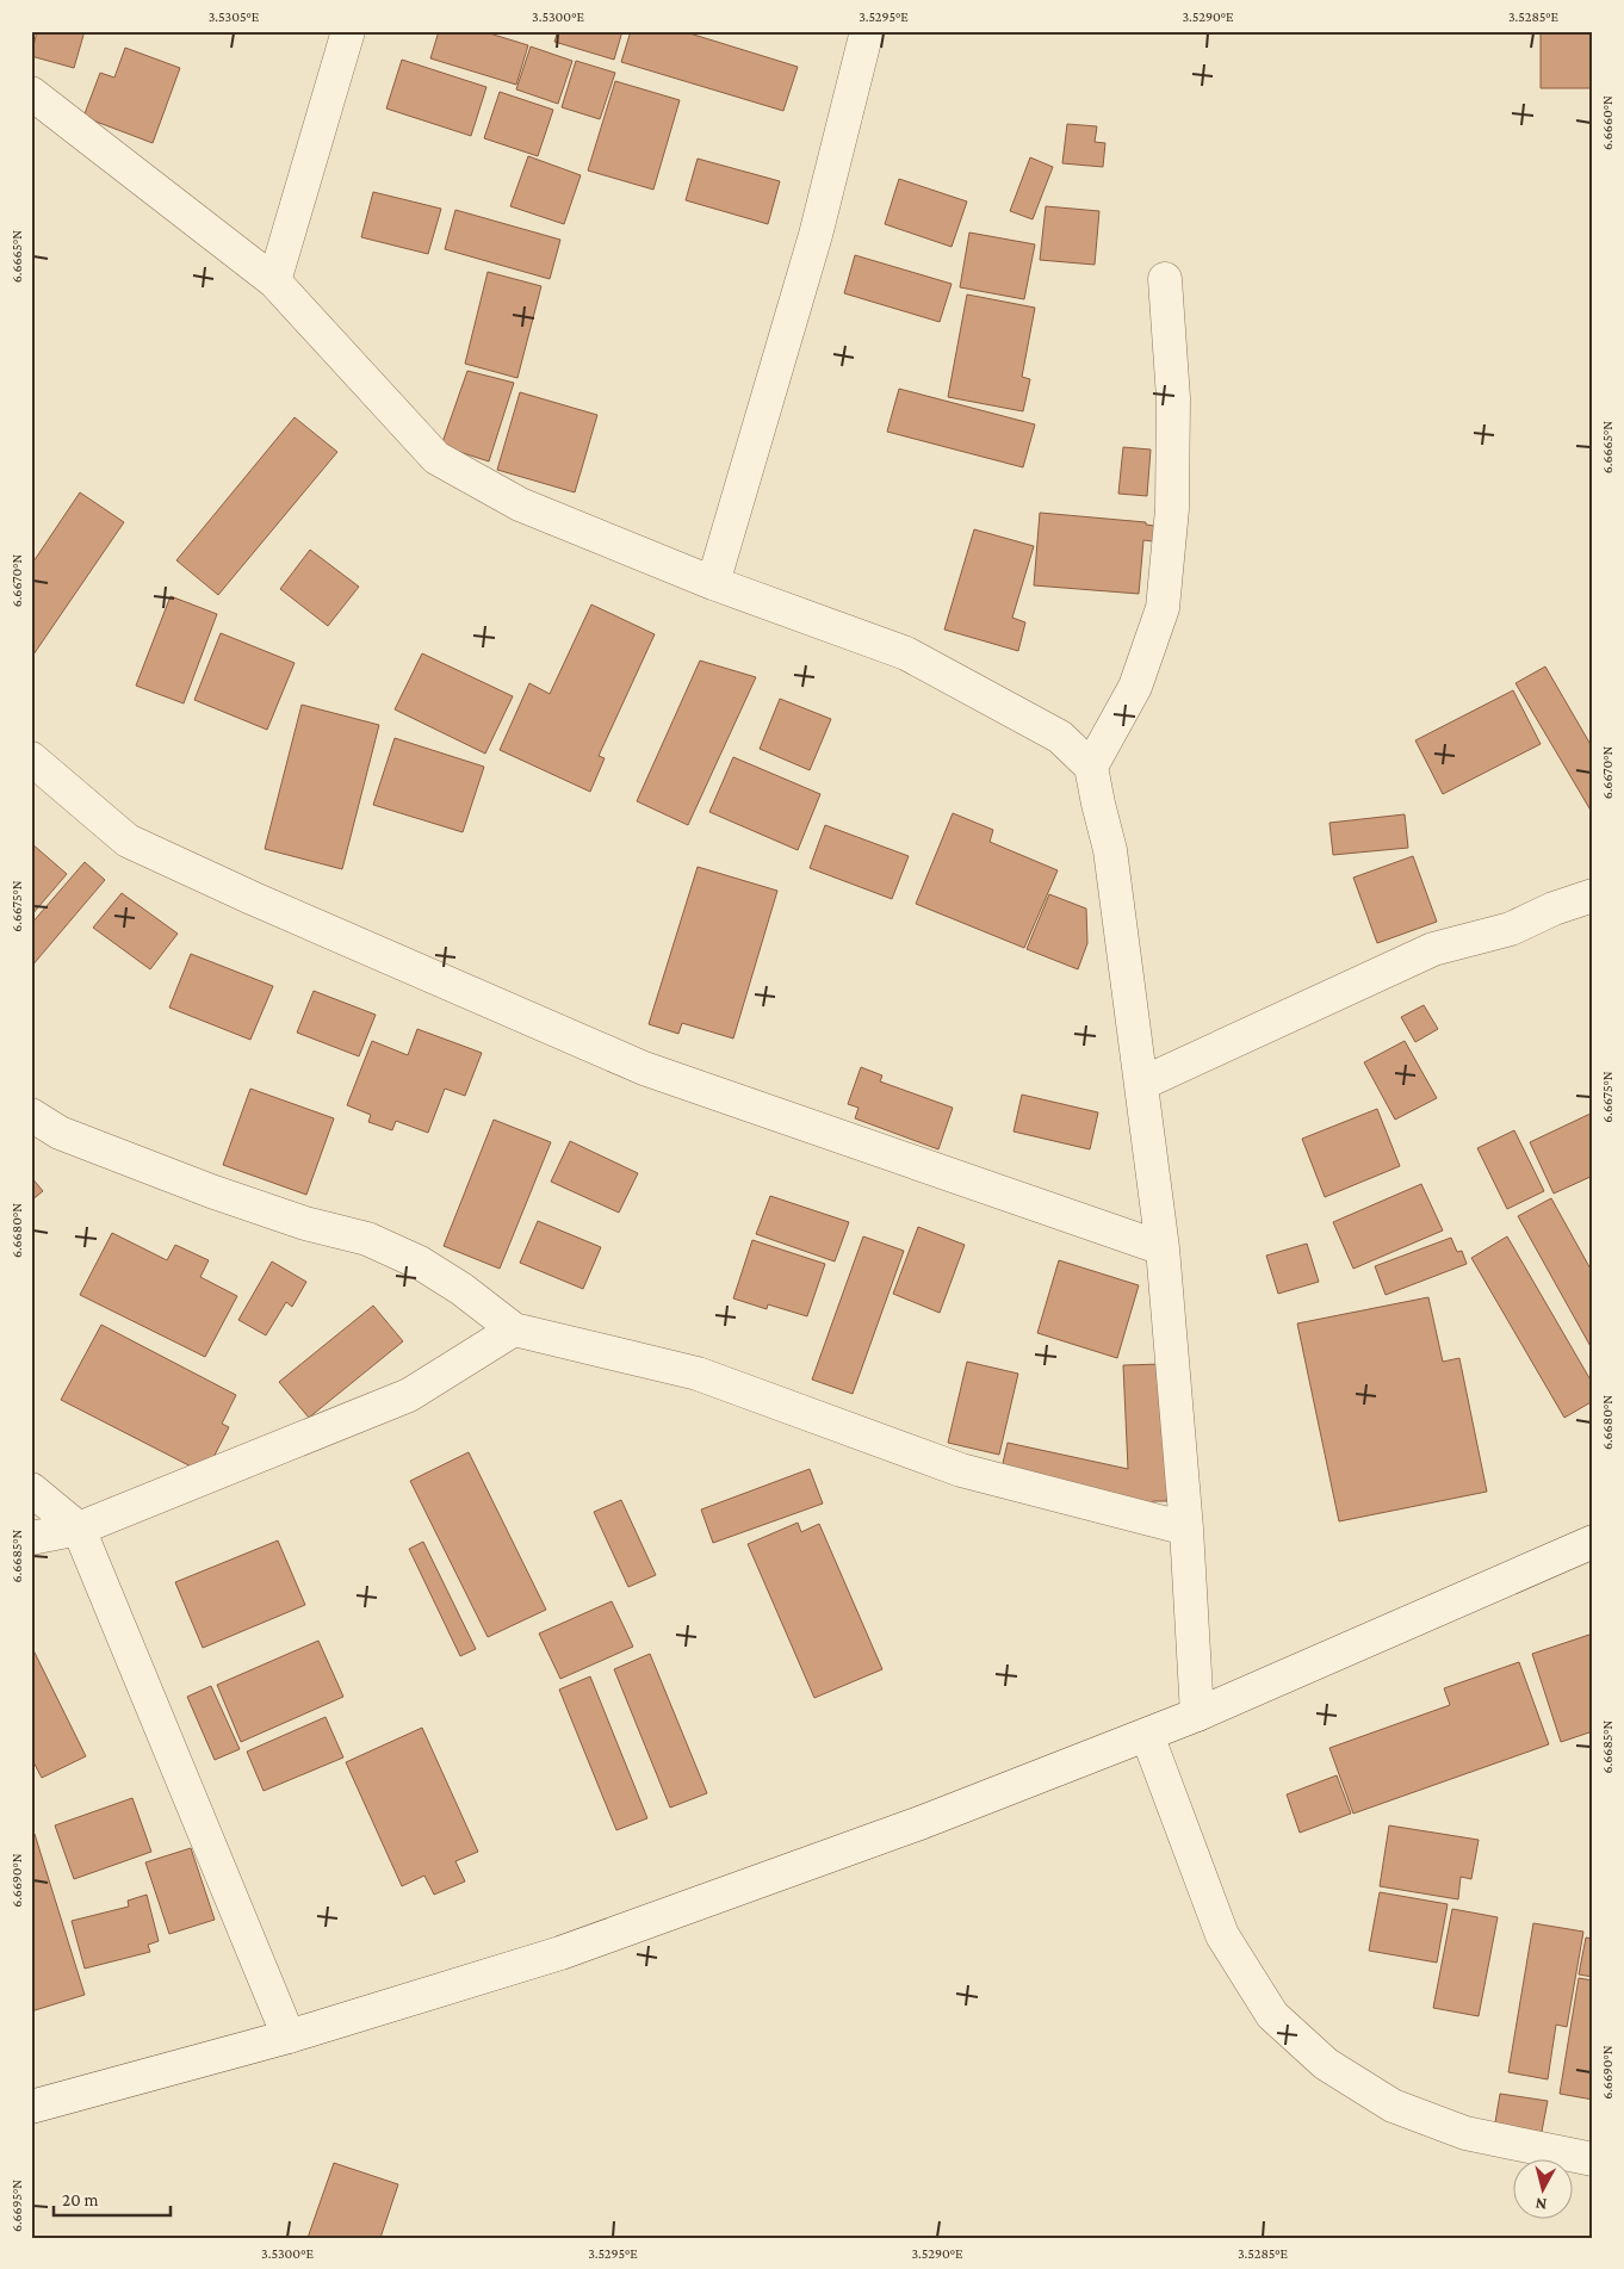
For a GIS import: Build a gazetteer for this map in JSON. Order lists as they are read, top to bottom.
{
  "scale_bar": "20 m",
  "north": "bottom",
  "coordinates": [
    "3.5305°E",
    "3.5300°E",
    "3.5295°E",
    "3.5290°E",
    "3.5285°E",
    "6.6660°N",
    "6.6665°N",
    "6.6670°N",
    "6.6675°N",
    "6.6680°N",
    "6.6685°N",
    "6.6690°N",
    "6.6695°N"
  ]
}
